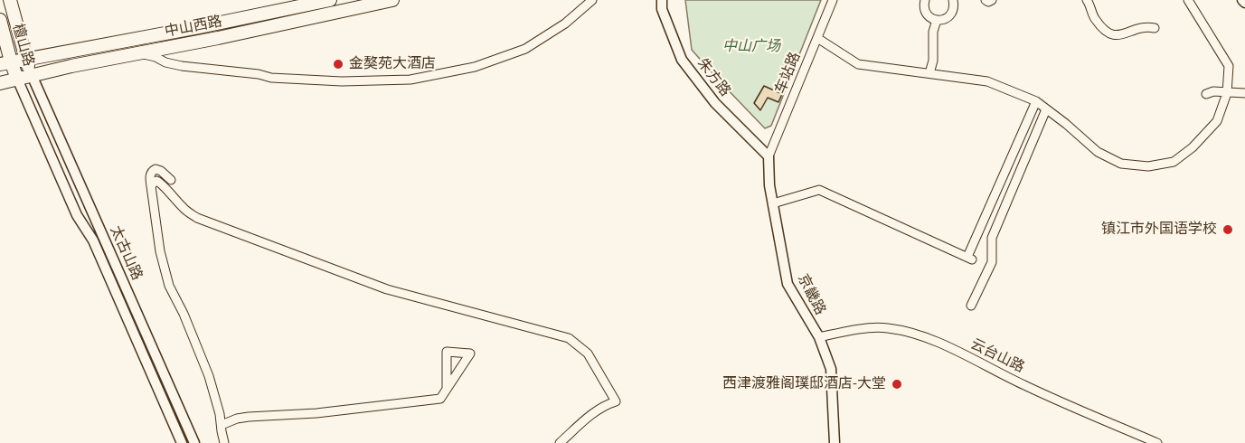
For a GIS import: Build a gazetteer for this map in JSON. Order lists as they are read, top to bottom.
{
  "streets": {
    "main road": ["中山西路", "檀山路"],
    "street": [
      "车站路",
      "朱方路",
      "太古山路",
      "京畿路",
      "云台山路"
    ]
  },
  "crossings": [
    ["中山西路", "檀山路"],
    ["中山西路", "太古山路"],
    ["檀山路", "太古山路"],
    ["车站路", "朱方路"],
    ["车站路", "京畿路"],
    ["朱方路", "京畿路"],
    ["京畿路", "云台山路"]
  ],
  "parks": ["中山广场"],
  "places": ["金獒苑大酒店", "镇江市外国语学校", "西津渡雅阁璞邸酒店-大堂"]
}
